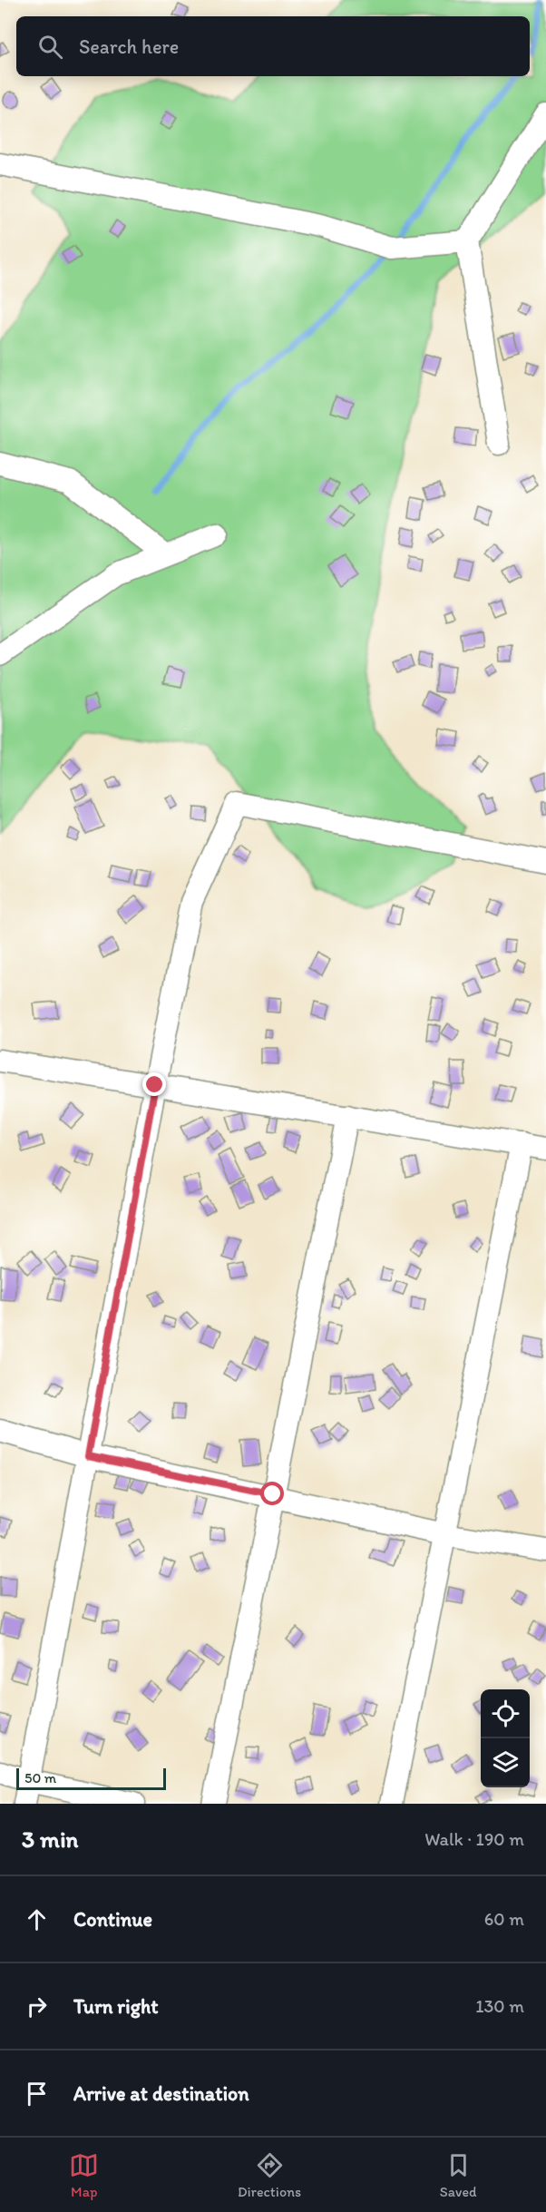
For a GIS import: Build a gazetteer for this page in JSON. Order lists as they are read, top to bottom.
{
  "scale_bar": "50 m",
  "page": {
    "search": "Search here",
    "scale": "50 m",
    "heading": ["3 min", "Walk · 190 m"],
    "list": [
      ["Continue", "60 m"],
      ["Turn right", "130 m"],
      "Arrive at destination"
    ],
    "nav": ["Map", "Directions", "Saved"]
  }
}
